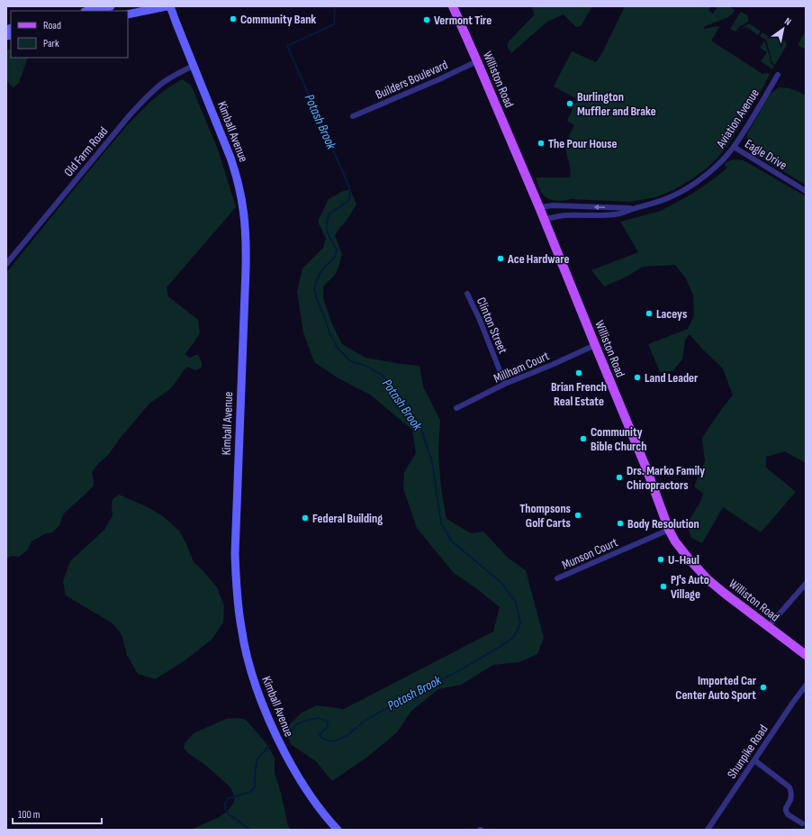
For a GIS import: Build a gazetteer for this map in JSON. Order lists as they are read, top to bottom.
{
  "streets": {
    "main road": ["Williston Road", "Kimball Avenue"],
    "street": [
      "Builders Boulevard",
      "Aviation Avenue",
      "Old Farm Road",
      "Eagle Drive",
      "Clinton Street",
      "Millham Court",
      "Munson Court",
      "Shunpike Road"
    ]
  },
  "crossings": [
    ["Builders Boulevard", "Williston Road"],
    ["Williston Road", "Aviation Avenue"],
    ["Williston Road", "Millham Court"],
    ["Williston Road", "Munson Court"],
    ["Aviation Avenue", "Eagle Drive"],
    ["Kimball Avenue", "Old Farm Road"],
    ["Clinton Street", "Millham Court"]
  ],
  "water": ["Potash Brook"],
  "places": [
    "Community Bank",
    "Vermont Tire",
    "Burlington Muffler and Brake",
    "The Pour House",
    "Ace Hardware",
    "Laceys",
    "Brian French Real Estate",
    "Land Leader",
    "Community Bible Church",
    "Drs. Marko Family Chiropractors",
    "Thompsons Golf Carts",
    "Federal Building",
    "Body Resolution",
    "U-Haul",
    "PJ's Auto Village",
    "Imported Car Center Auto Sport"
  ],
  "legend": ["Road", "Park"],
  "scale_bar": "100 m",
  "north": "top right"
}
